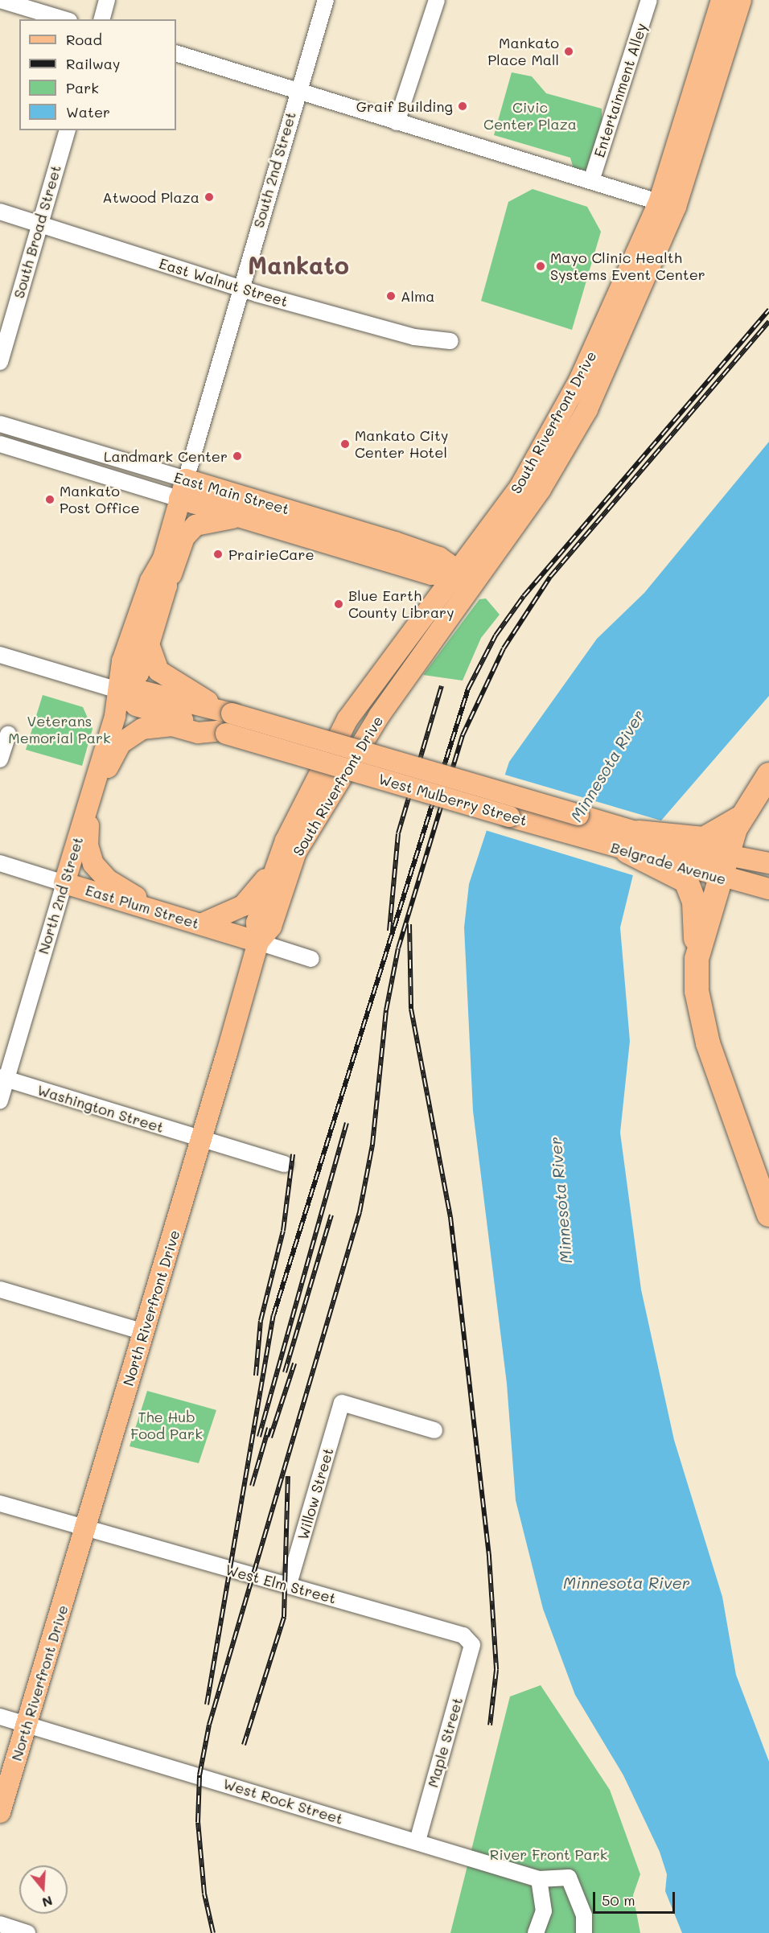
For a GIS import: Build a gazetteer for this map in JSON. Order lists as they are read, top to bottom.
{
  "streets": {
    "main road": [
      "South Riverfront Drive",
      "East Main Street",
      "West Mulberry Street",
      "Belgrade Avenue",
      "North 2nd Street",
      "East Plum Street",
      "North Riverfront Drive"
    ],
    "street": [
      "Entertainment Alley",
      "South 2nd Street",
      "South Broad Street",
      "East Walnut Street",
      "Washington Street",
      "Willow Street",
      "West Elm Street",
      "Maple Street",
      "West Rock Street"
    ]
  },
  "crossings": [
    ["South 2nd Street", "East Walnut Street"],
    ["South 2nd Street", "East Main Street"],
    ["South 2nd Street", "North 2nd Street"],
    ["South Broad Street", "East Walnut Street"],
    ["South Riverfront Drive", "East Main Street"],
    ["South Riverfront Drive", "East Plum Street"],
    ["South Riverfront Drive", "North Riverfront Drive"],
    ["East Main Street", "North 2nd Street"],
    ["West Mulberry Street", "Belgrade Avenue"],
    ["West Mulberry Street", "North 2nd Street"],
    ["North 2nd Street", "East Plum Street"],
    ["North 2nd Street", "Washington Street"],
    ["East Plum Street", "North Riverfront Drive"],
    ["Washington Street", "North Riverfront Drive"],
    ["North Riverfront Drive", "West Elm Street"],
    ["North Riverfront Drive", "West Rock Street"],
    ["Willow Street", "West Elm Street"],
    ["West Elm Street", "Maple Street"],
    ["Maple Street", "West Rock Street"]
  ],
  "districts": ["Mankato"],
  "water": ["Minnesota River"],
  "parks": [
    "Civic Center Plaza",
    "Veterans Memorial Park",
    "The Hub Food Park",
    "River Front Park"
  ],
  "places": [
    "Mankato Place Mall",
    "Graif Building",
    "Atwood Plaza",
    "Mayo Clinic Health Systems Event Center",
    "Alma",
    "Mankato City Center Hotel",
    "Landmark Center",
    "Mankato Post Office",
    "PrairieCare",
    "Blue Earth County Library"
  ],
  "legend": [
    "Road",
    "Railway",
    "Park",
    "Water"
  ],
  "scale_bar": "50 m",
  "north": "bottom"
}
